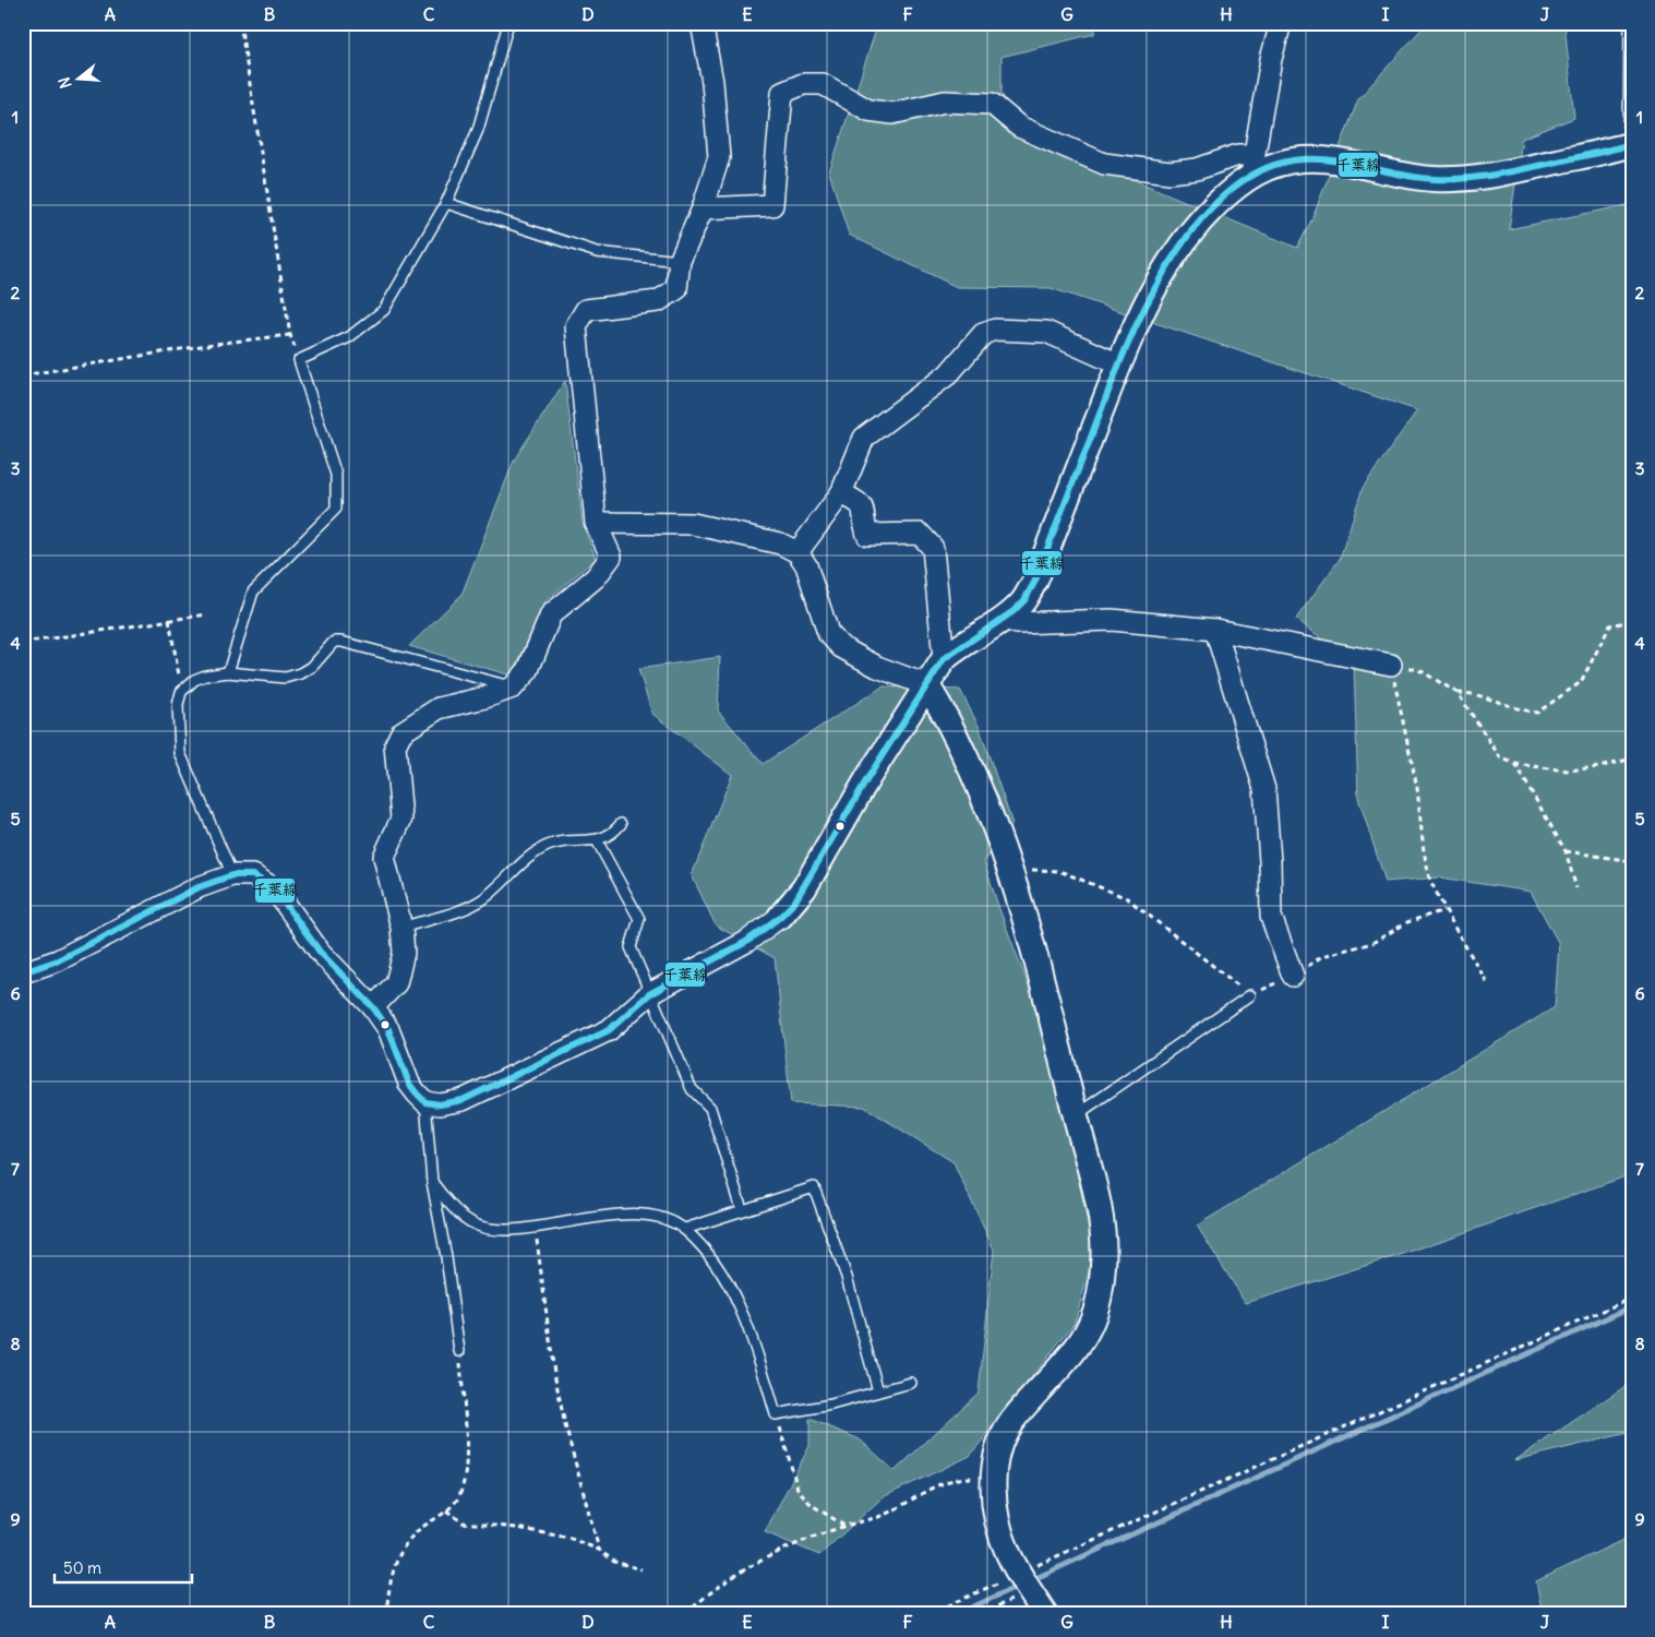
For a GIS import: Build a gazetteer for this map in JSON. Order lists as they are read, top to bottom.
{
  "lines": ["transit line 千葉線"],
  "scale_bar": "50 m",
  "north": "left",
  "grid": {
    "columns": [
      "A",
      "B",
      "C",
      "D",
      "E",
      "F",
      "G",
      "H",
      "I",
      "J"
    ],
    "rows": [
      "1",
      "2",
      "3",
      "4",
      "5",
      "6",
      "7",
      "8",
      "9"
    ]
  }
}
